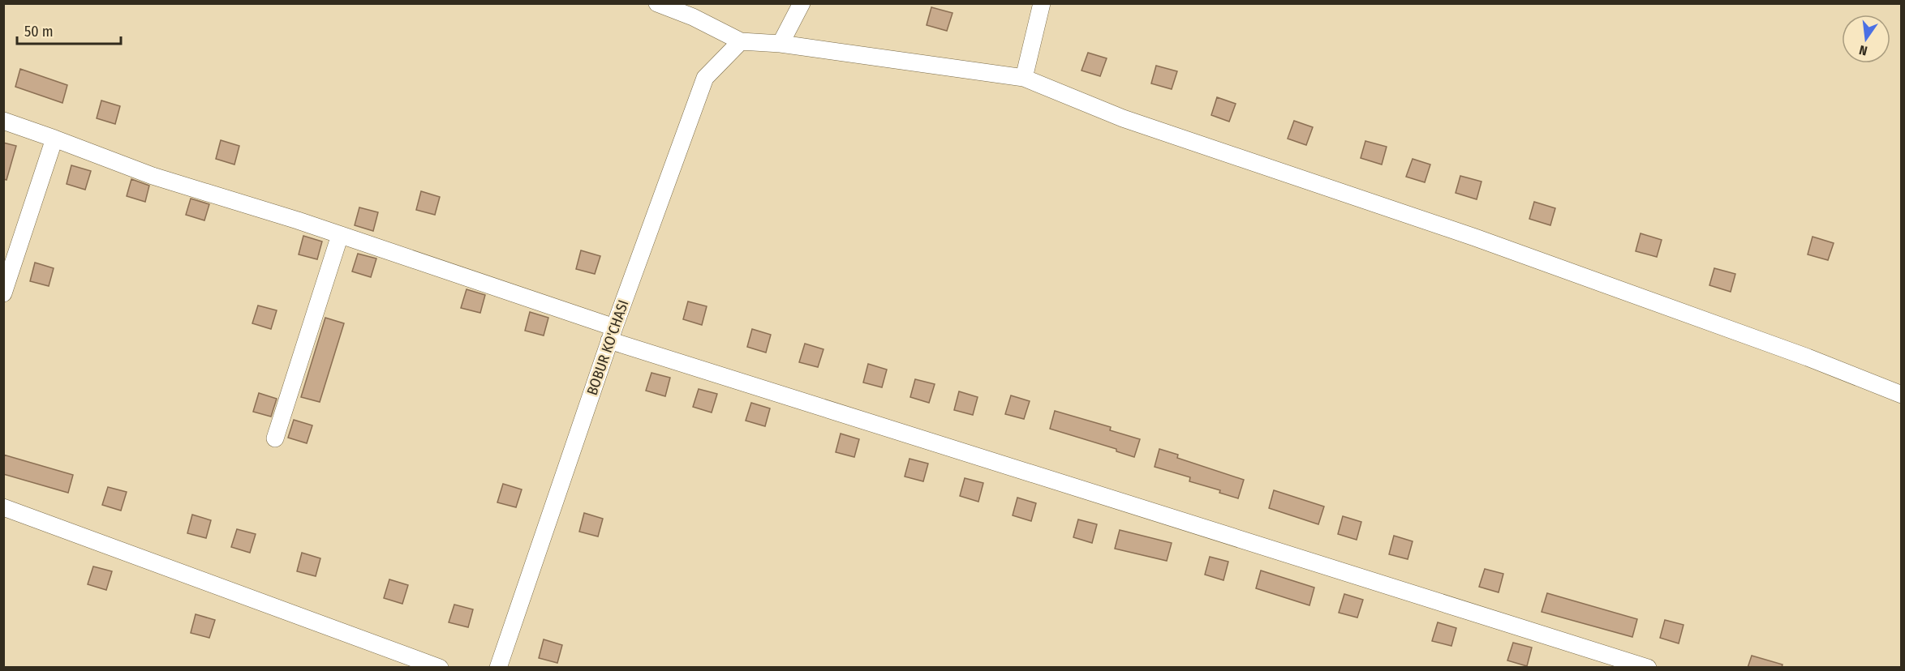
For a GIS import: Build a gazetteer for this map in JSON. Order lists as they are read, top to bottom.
{
  "streets": {
    "street": ["BOBUR KO'CHASI"]
  },
  "scale_bar": "50 m",
  "north": "bottom"
}
